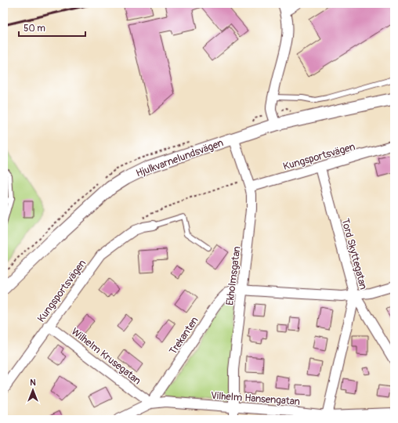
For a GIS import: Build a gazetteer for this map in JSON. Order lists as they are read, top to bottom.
{
  "streets": {
    "street": [
      "Kungsportsvägen",
      "Hjulkvarnelundsvägen",
      "Tord Skyttegatan",
      "Ekholmsgatan",
      "Trekanten",
      "Wilhelm Krusegatan",
      "Vilhelm Hansengatan"
    ]
  },
  "crossings": [
    ["Kungsportsvägen", "Tord Skyttegatan"],
    ["Kungsportsvägen", "Ekholmsgatan"],
    ["Kungsportsvägen", "Wilhelm Krusegatan"],
    ["Hjulkvarnelundsvägen", "Ekholmsgatan"],
    ["Tord Skyttegatan", "Vilhelm Hansengatan"],
    ["Ekholmsgatan", "Trekanten"],
    ["Ekholmsgatan", "Vilhelm Hansengatan"],
    ["Trekanten", "Wilhelm Krusegatan"],
    ["Trekanten", "Vilhelm Hansengatan"],
    ["Wilhelm Krusegatan", "Vilhelm Hansengatan"]
  ],
  "scale_bar": "50 m",
  "north": "top"
}
